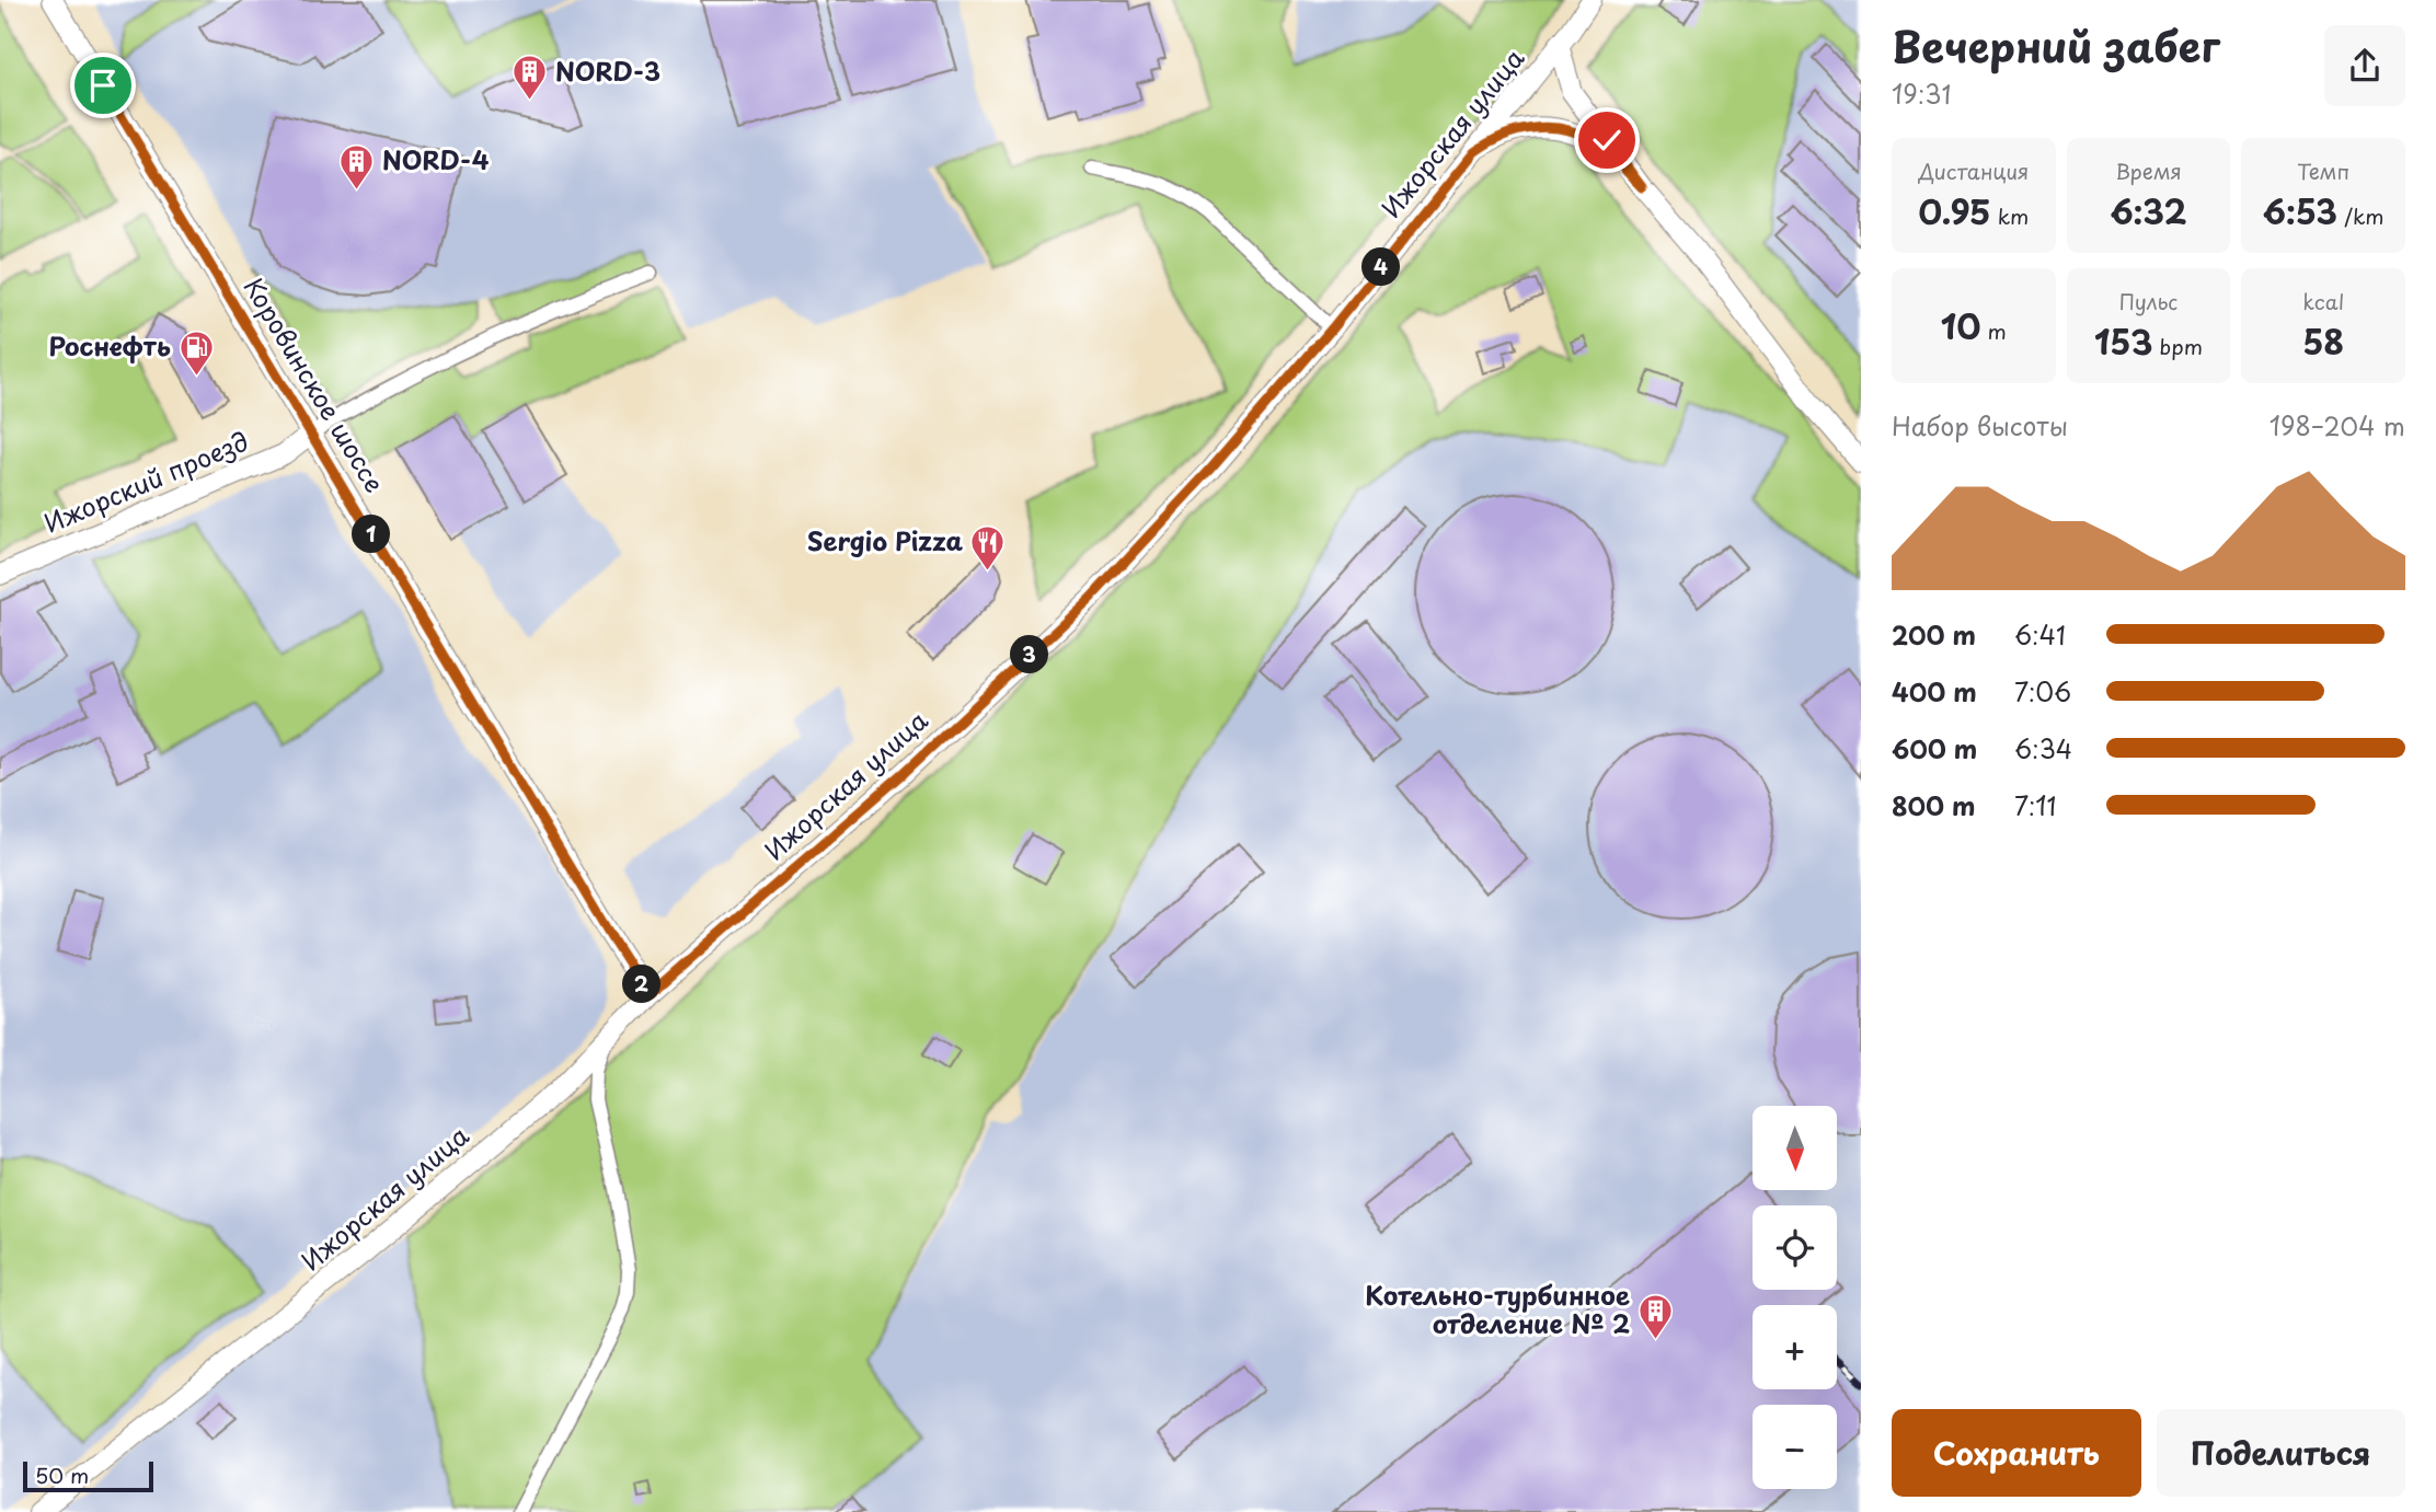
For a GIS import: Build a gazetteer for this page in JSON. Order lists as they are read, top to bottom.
{
  "streets": {
    "main road": ["Ижорская улица", "Коровинское шоссе", "Ижорский проезд"]
  },
  "crossings": [
    ["Ижорская улица", "Коровинское шоссе"],
    ["Коровинское шоссе", "Ижорский проезд"]
  ],
  "places": {
    "building": ["NORD-3", "NORD-4", "Котельно-турбинное отделение № 2"],
    "fuel station": ["Роснефть"],
    "restaurant": ["Sergio Pizza"]
  },
  "scale_bar": "50 m",
  "north": "bottom",
  "page": {
    "heading": ["Вечерний забег", "19:31"],
    "stats": [
      ["Дистанция", "0.95 km"],
      ["Время", "6:32"],
      ["Темп", "6:53 /km"],
      ["10 m"],
      ["Пульс", "153 bpm"],
      ["kcal", "58"]
    ],
    "pins": [
      "4",
      "1",
      "3",
      "2"
    ],
    "chart": ["Набор высоты", "198–204 m"],
    "list": [
      {
        "name": "200 m",
        "note": "6:41"
      },
      {
        "name": "400 m",
        "note": "7:06"
      },
      {
        "name": "600 m",
        "note": "6:34"
      },
      {
        "name": "800 m",
        "note": "7:11"
      }
    ],
    "map_buttons": ["+", "−"],
    "buttons": ["Сохранить", "Поделиться"],
    "scale": "50 m"
  }
}
